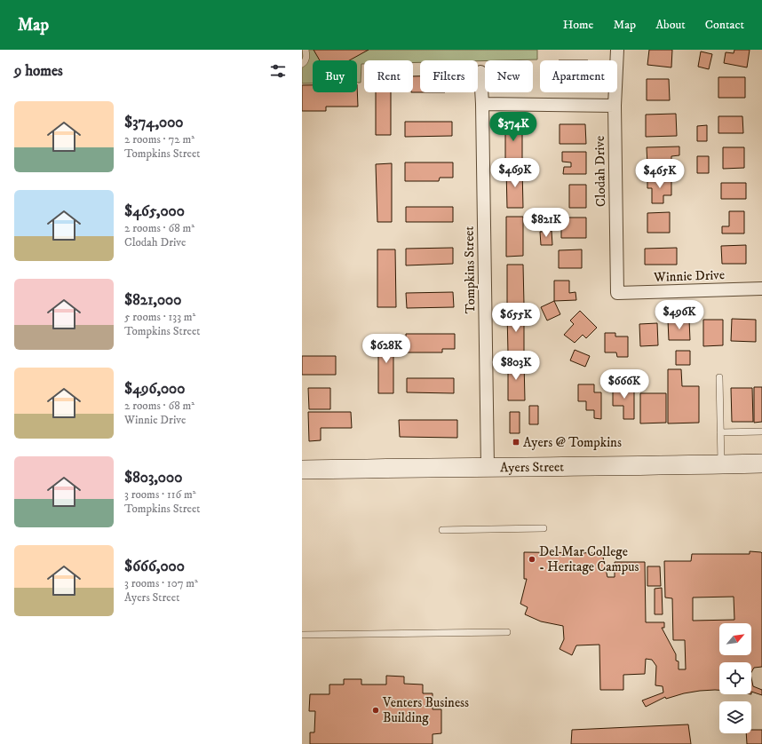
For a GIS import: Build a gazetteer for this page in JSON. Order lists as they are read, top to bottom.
{
  "streets": {
    "main road": ["Ayers Street"],
    "street": ["Clodah Drive", "Tompkins Street", "Winnie Drive"]
  },
  "crossings": [
    ["Clodah Drive", "Winnie Drive"],
    ["Tompkins Street", "Ayers Street"]
  ],
  "places": {
    "transit": ["Ayers @ Tompkins"],
    "other": ["Del Mar College - Heritage Campus", "Venters Business Building"]
  },
  "north": "top right",
  "page": {
    "header": "Map",
    "nav": [
      "Home",
      "Map",
      "About",
      "Contact"
    ],
    "heading": "9 homes",
    "chip": [
      "Buy",
      "Rent",
      "Filters",
      "New",
      "Apartment"
    ],
    "list": [
      {
        "name": "$374,000",
        "note": "2 rooms · 72 m² · Tompkins Street"
      },
      {
        "name": "$465,000",
        "note": "2 rooms · 68 m² · Clodah Drive"
      },
      {
        "name": "$821,000",
        "note": "5 rooms · 133 m² · Tompkins Street"
      },
      {
        "name": "$496,000",
        "note": "2 rooms · 68 m² · Winnie Drive"
      },
      {
        "name": "$803,000",
        "note": "3 rooms · 116 m² · Tompkins Street"
      },
      {
        "name": "$666,000",
        "note": "3 rooms · 107 m² · Ayers Street"
      }
    ],
    "price": [
      "$374K",
      "$469K",
      "$465K",
      "$821K",
      "$496K",
      "$655K",
      "$628K",
      "$803K",
      "$666K"
    ]
  }
}
